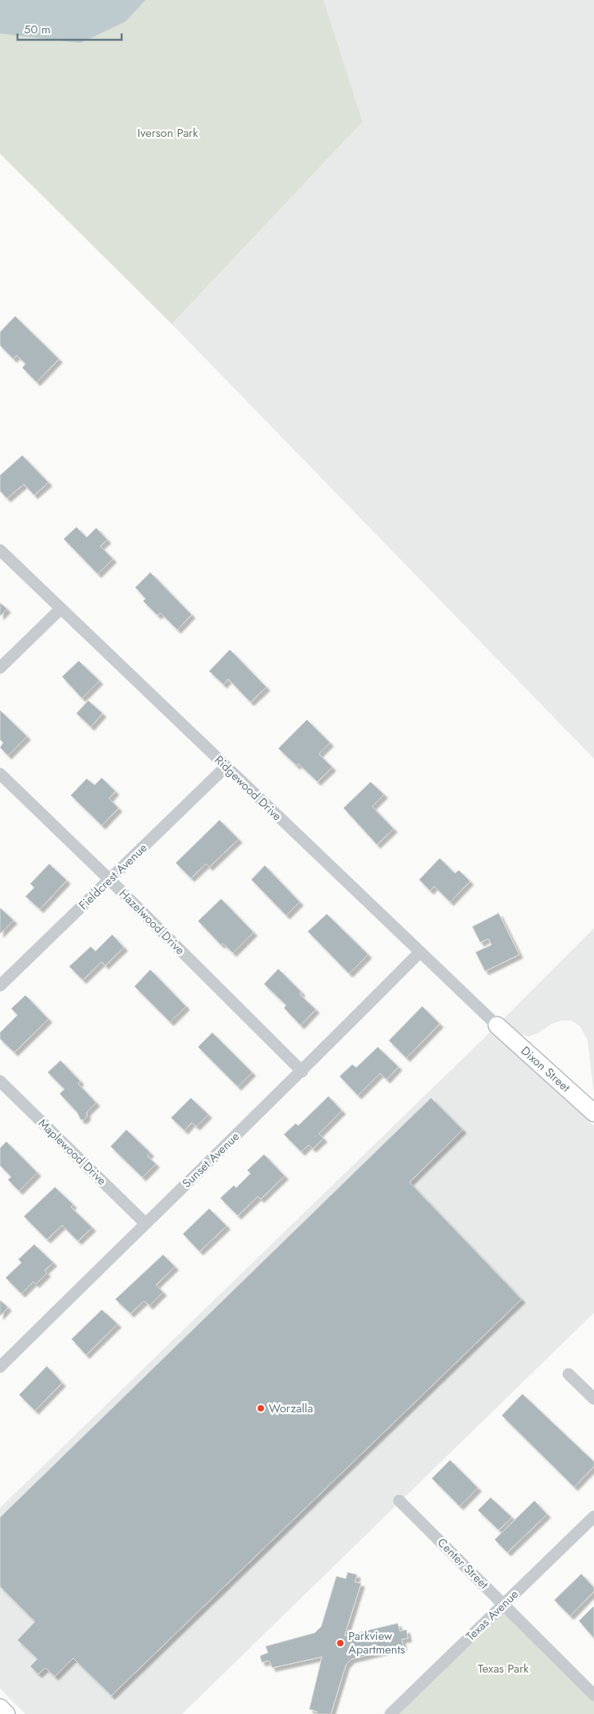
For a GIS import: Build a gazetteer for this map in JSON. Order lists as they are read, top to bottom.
{
  "streets": {
    "street": [
      "Ridgewood Drive",
      "Fieldcrest Avenue",
      "Hazelwood Drive",
      "Dixon Street",
      "Maplewood Drive",
      "Sunset Avenue",
      "Center Street",
      "Texas Avenue"
    ]
  },
  "crossings": [
    ["Ridgewood Drive", "Fieldcrest Avenue"],
    ["Ridgewood Drive", "Dixon Street"],
    ["Ridgewood Drive", "Sunset Avenue"],
    ["Fieldcrest Avenue", "Hazelwood Drive"],
    ["Hazelwood Drive", "Sunset Avenue"],
    ["Maplewood Drive", "Sunset Avenue"],
    ["Center Street", "Texas Avenue"]
  ],
  "parks": ["Iverson Park", "Texas Park"],
  "places": ["Worzalla", "Parkview Apartments"],
  "scale_bar": "50 m"
}
